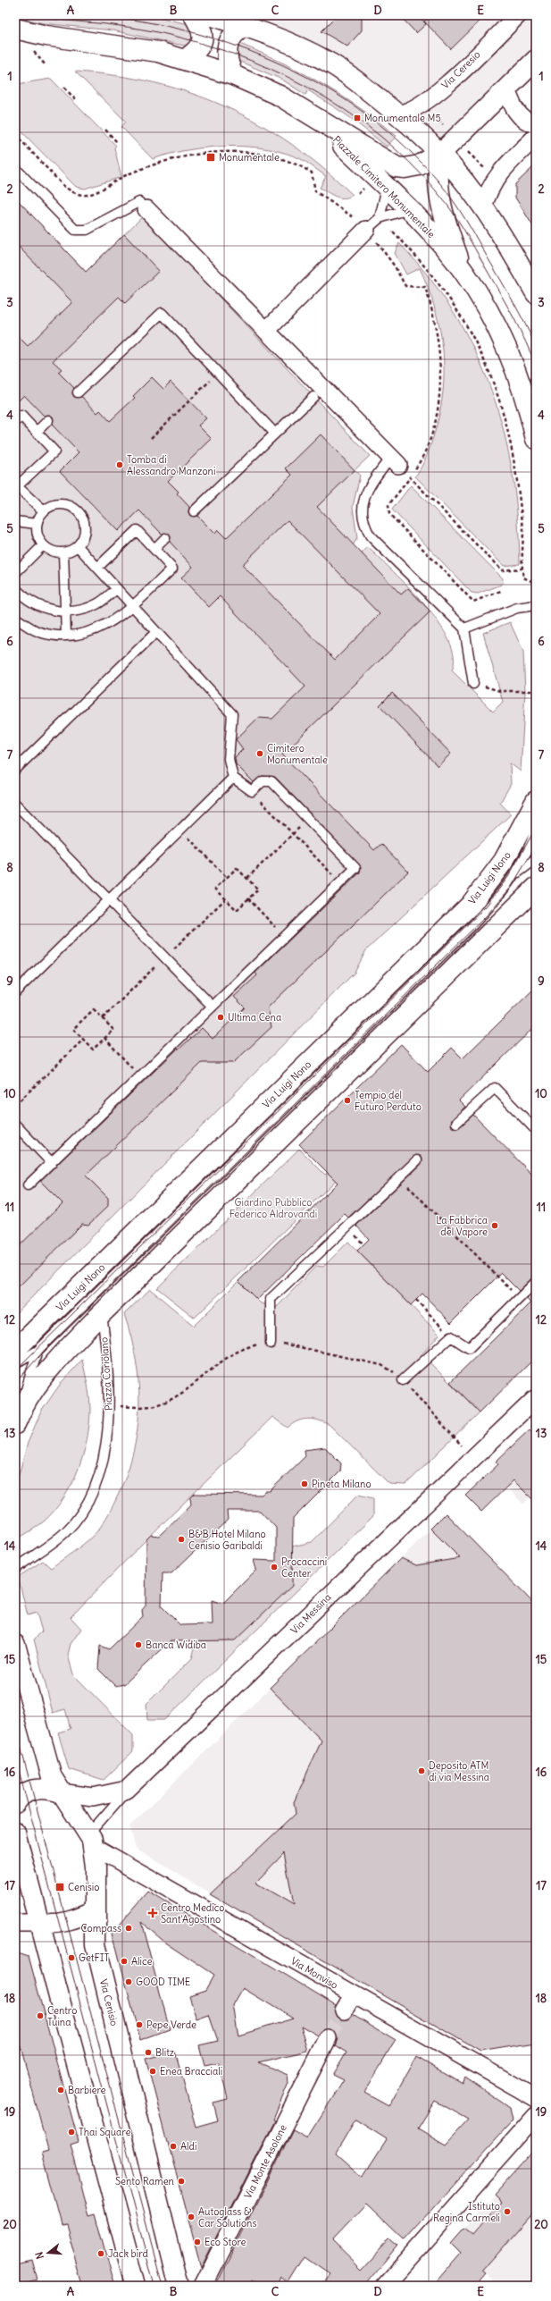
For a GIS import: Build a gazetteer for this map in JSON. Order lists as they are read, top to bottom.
{
  "streets": {
    "main road": ["Piazzale Cimitero Monumentale", "Via Luigi Nono", "Via Cenisio"],
    "street": [
      "Via Ceresio",
      "Via Messina",
      "Via Monviso",
      "Via Monte Asolone"
    ],
    "lane": ["Piazza Coriolano"]
  },
  "crossings": [
    ["Via Messina", "Via Monviso"],
    ["Via Messina", "Via Cenisio"],
    ["Via Monviso", "Via Cenisio"]
  ],
  "parks": ["Giardino Pubblico Federico Aldrovandi"],
  "places": {
    "transit": ["Monumentale M5", "Monumentale", "Cenisio"],
    "other": [
      "Tomba di Alessandro Manzoni",
      "Cimitero Monumentale",
      "Ultima Cena",
      "Tempio del Futuro Perduto",
      "La Fabbrica del Vapore",
      "Pineta Milano",
      "B&B Hotel Milano Cenisio Garibaldi",
      "Procaccini Center",
      "Banca Widiba",
      "Deposito ATM di via Messina",
      "Compass",
      "GetFIT",
      "Alice",
      "GOOD TIME",
      "Centro Tuina",
      "Pepe Verde",
      "Blitz",
      "Enea Bracciali",
      "Barbiere",
      "Thai Square",
      "Aldi",
      "Sento Ramen",
      "Istituto Regina Carmeli",
      "Autoglass & Car Solutions",
      "Eco Store",
      "Jack bird"
    ],
    "health": ["Centro Medico Sant'Agostino"]
  },
  "north": "left",
  "grid": {
    "columns": [
      "A",
      "B",
      "C",
      "D",
      "E"
    ],
    "rows": [
      "1",
      "2",
      "3",
      "4",
      "5",
      "6",
      "7",
      "8",
      "9",
      "10",
      "11",
      "12",
      "13",
      "14",
      "15",
      "16",
      "17",
      "18",
      "19",
      "20"
    ]
  }
}
